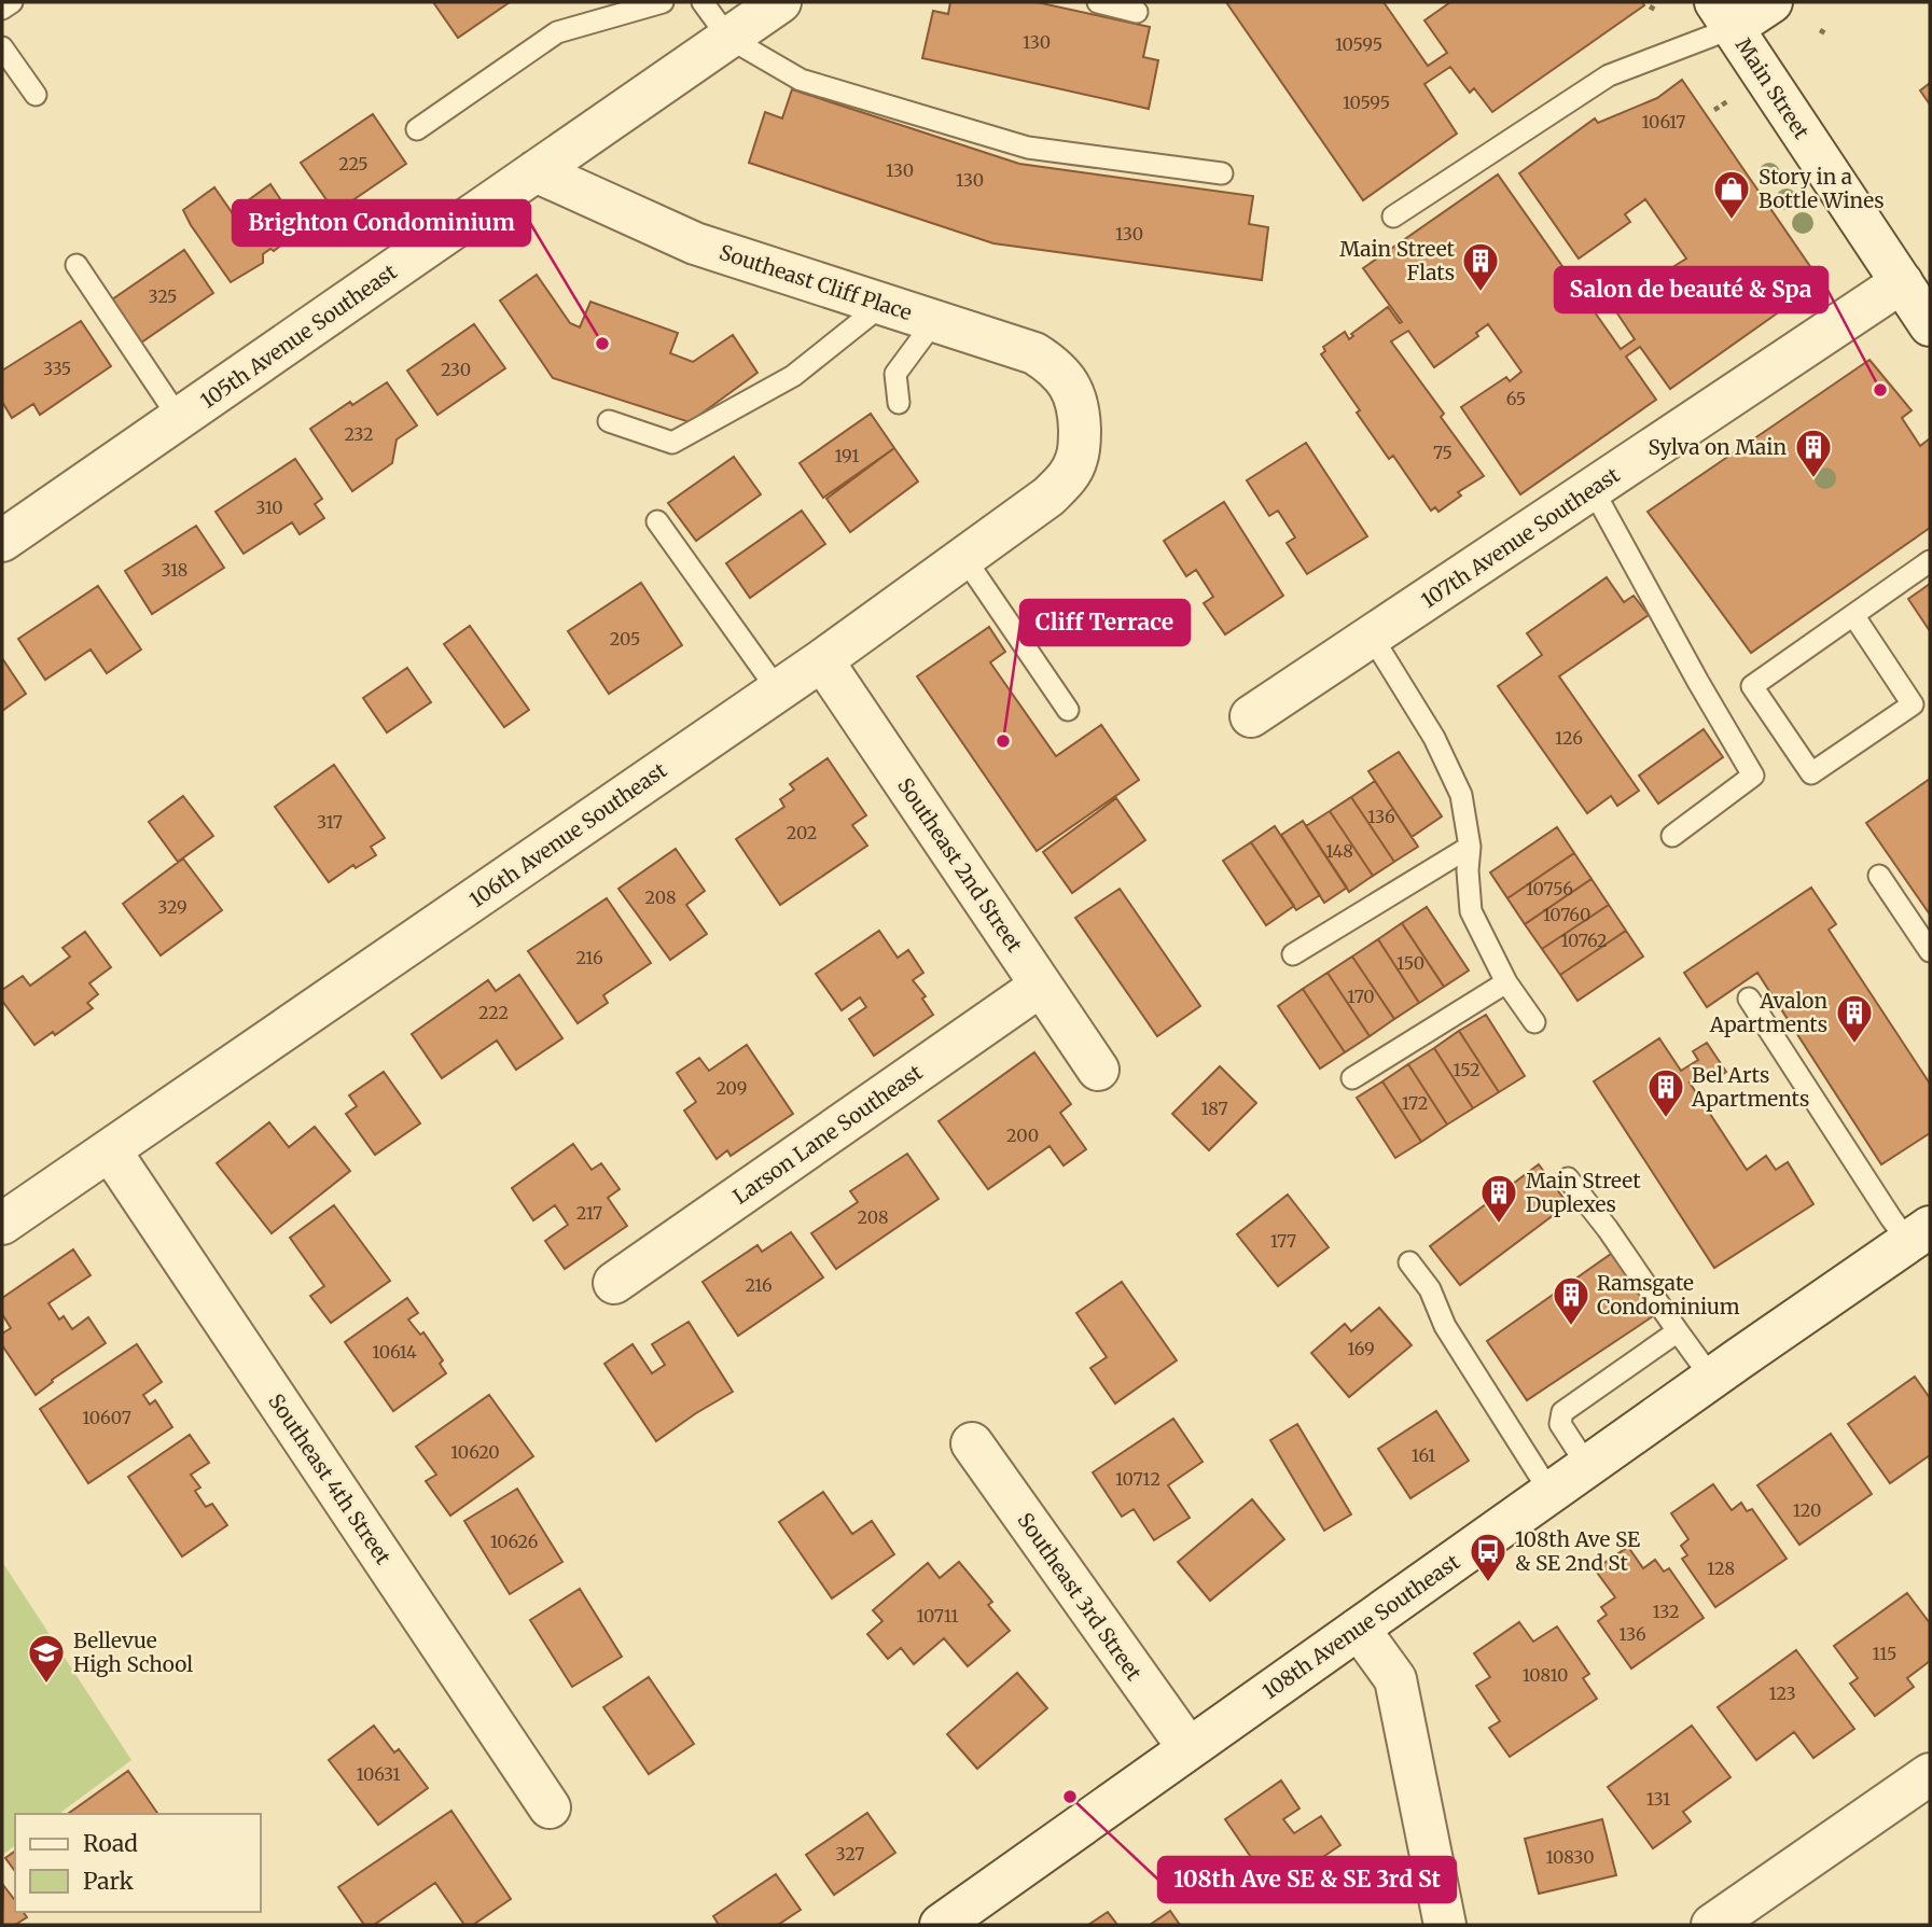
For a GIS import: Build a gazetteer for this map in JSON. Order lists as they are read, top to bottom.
{
  "streets": {
    "street": [
      "Main Street",
      "Southeast Cliff Place",
      "105th Avenue Southeast",
      "107th Avenue Southeast",
      "106th Avenue Southeast",
      "Southeast 2nd Street",
      "Larson Lane Southeast",
      "Southeast 4th Street",
      "Southeast 3rd Street",
      "108th Avenue Southeast"
    ]
  },
  "crossings": [
    ["Main Street", "107th Avenue Southeast"],
    ["Southeast Cliff Place", "105th Avenue Southeast"],
    ["Southeast Cliff Place", "106th Avenue Southeast"],
    ["106th Avenue Southeast", "Southeast 2nd Street"],
    ["106th Avenue Southeast", "Southeast 4th Street"],
    ["Southeast 2nd Street", "Larson Lane Southeast"],
    ["Southeast 3rd Street", "108th Avenue Southeast"]
  ],
  "places": {
    "shop": ["Story in a Bottle Wines"],
    "building": [
      "Main Street Flats",
      "Sylva on Main",
      "Avalon Apartments",
      "Bel Arts Apartments",
      "Main Street Duplexes",
      "Ramsgate Condominium"
    ],
    "other": [
      "Brighton Condominium",
      "Salon de beauté & Spa",
      "Cliff Terrace",
      "108th Ave SE & SE 3rd St"
    ],
    "bus stop": ["108th Ave SE & SE 2nd St"],
    "school or university": ["Bellevue High School"]
  },
  "house_numbers": [
    "130",
    "10595",
    "10595",
    "10617",
    "225",
    "130",
    "130",
    "130",
    "325",
    "335",
    "230",
    "65",
    "232",
    "75",
    "191",
    "310",
    "318",
    "205",
    "126",
    "136",
    "317",
    "202",
    "148",
    "10756",
    "208",
    "329",
    "10760",
    "10762",
    "216",
    "150",
    "170",
    "222",
    "152",
    "209",
    "172",
    "187",
    "200",
    "217",
    "208",
    "177",
    "216",
    "169",
    "10614",
    "10607",
    "10620",
    "161",
    "10712",
    "120",
    "10626",
    "128",
    "132",
    "10711",
    "136",
    "115",
    "10810",
    "123",
    "10631",
    "131",
    "327",
    "10830"
  ],
  "legend": ["Road", "Park"]
}
